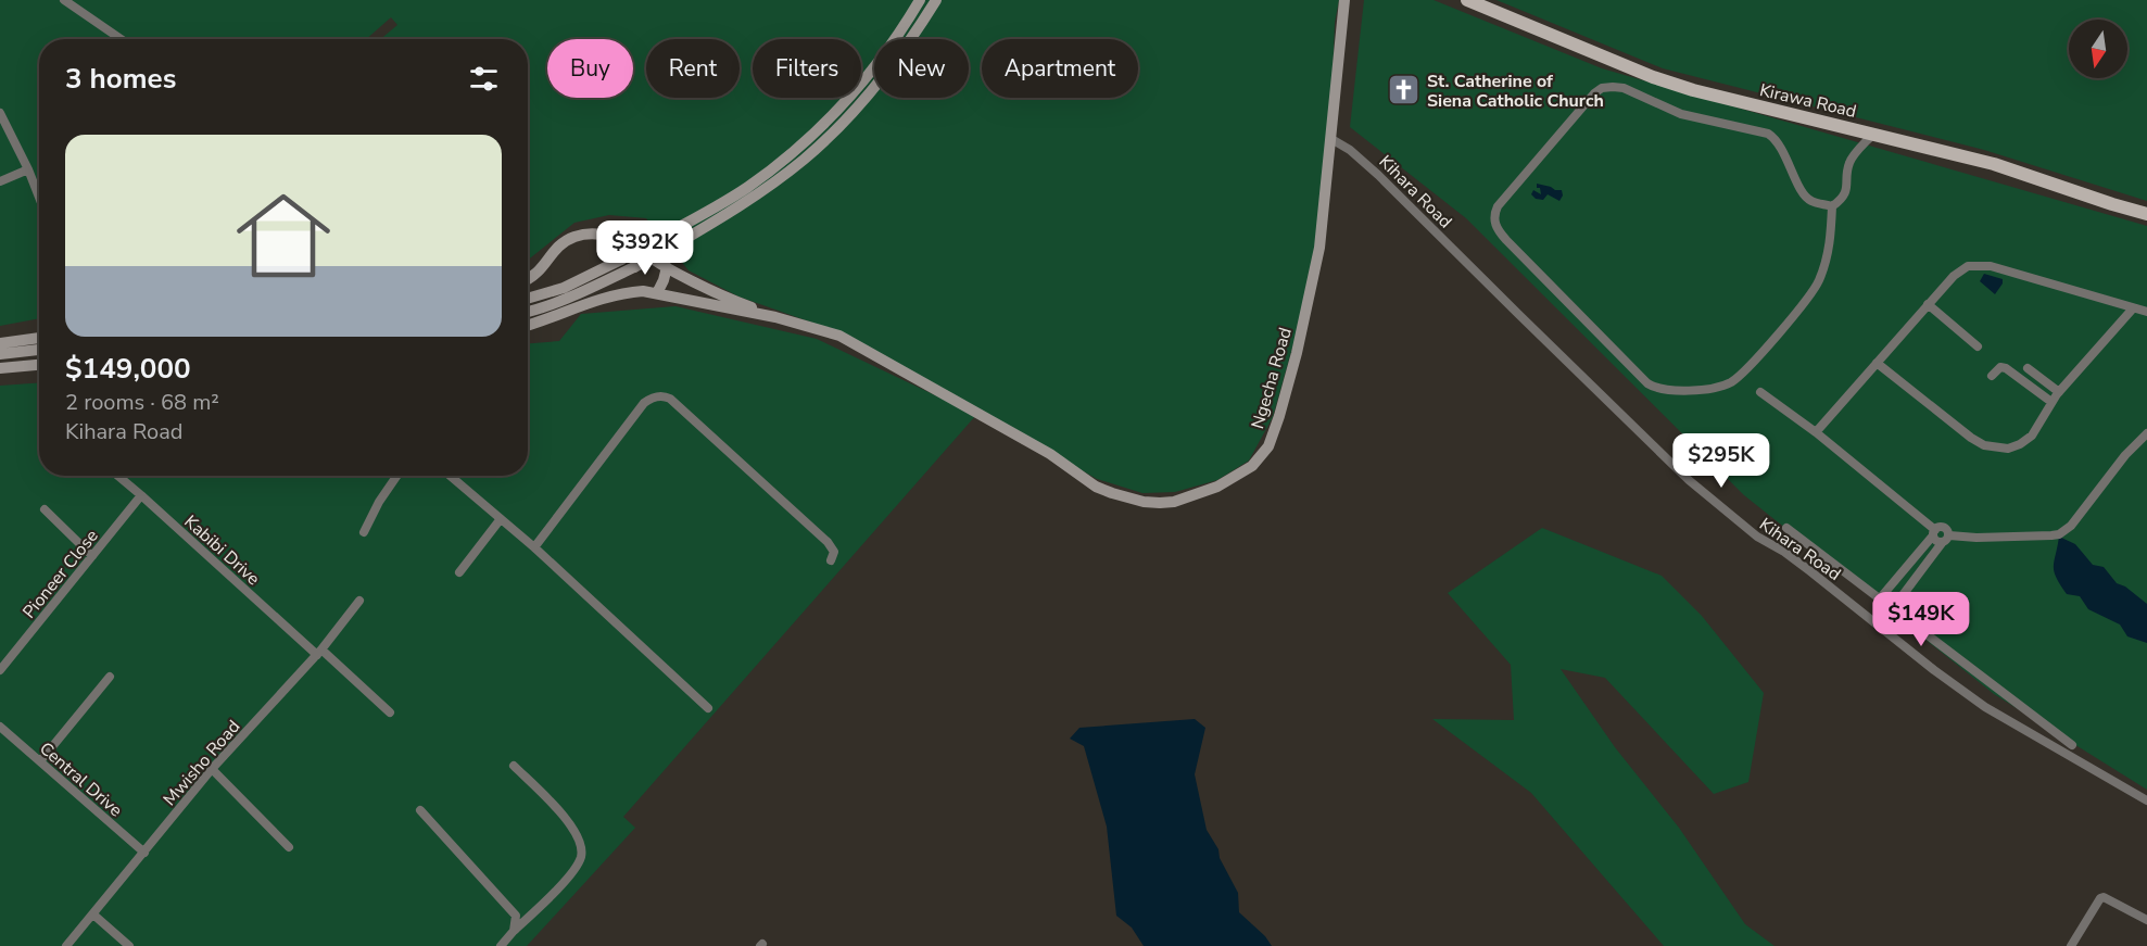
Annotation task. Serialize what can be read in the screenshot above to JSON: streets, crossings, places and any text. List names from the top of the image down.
{
  "streets": {
    "main road": ["Kirawa Road"],
    "street": [
      "Kihara Road",
      "Ngecha Road",
      "Kabibi Drive",
      "Pioneer Close",
      "Mwisho Road",
      "Central Drive"
    ]
  },
  "crossings": [
    ["Kihara Road", "Ngecha Road"],
    ["Kabibi Drive", "Pioneer Close"],
    ["Kabibi Drive", "Mwisho Road"],
    ["Mwisho Road", "Central Drive"]
  ],
  "places": {
    "church": ["St. Catherine of Siena Catholic Church"]
  },
  "north": "bottom",
  "page": {
    "chip": [
      "Buy",
      "Rent",
      "Filters",
      "New",
      "Apartment"
    ],
    "heading": "3 homes",
    "list": [
      {
        "name": "$149,000",
        "note": "2 rooms · 68 m² · Kihara Road"
      }
    ],
    "price": ["$392K", "$295K", "$149K"]
  }
}
